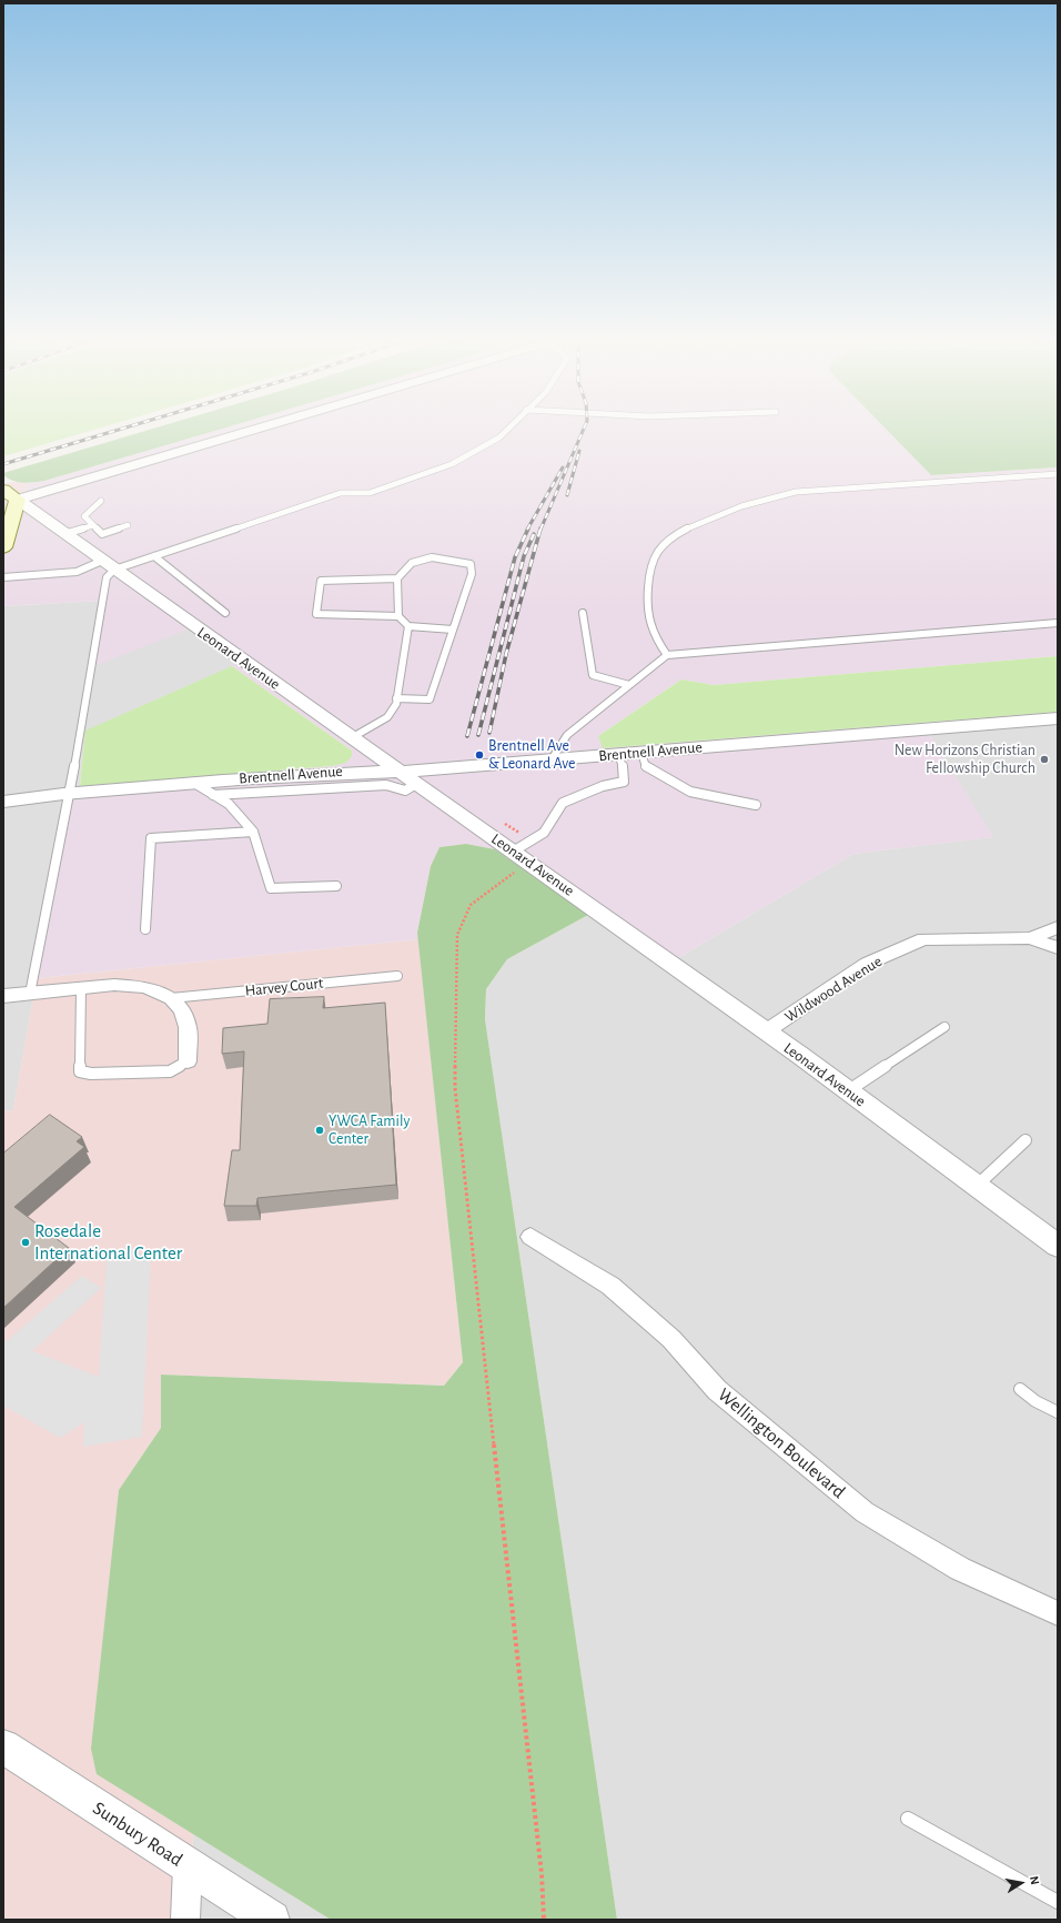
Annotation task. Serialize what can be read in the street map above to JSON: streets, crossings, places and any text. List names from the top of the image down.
{
  "streets": {
    "main road": ["Leonard Avenue"],
    "street": [
      "Brentnell Avenue",
      "Harvey Court",
      "Wildwood Avenue",
      "Wellington Boulevard",
      "Sunbury Road"
    ]
  },
  "crossings": [
    ["Leonard Avenue", "Brentnell Avenue"],
    ["Leonard Avenue", "Wildwood Avenue"]
  ],
  "places": [
    "Brentnell Ave & Leonard Ave",
    "New Horizons Christian Fellowship Church",
    "YWCA Family Center",
    "Rosedale International Center"
  ],
  "north": "right"
}
